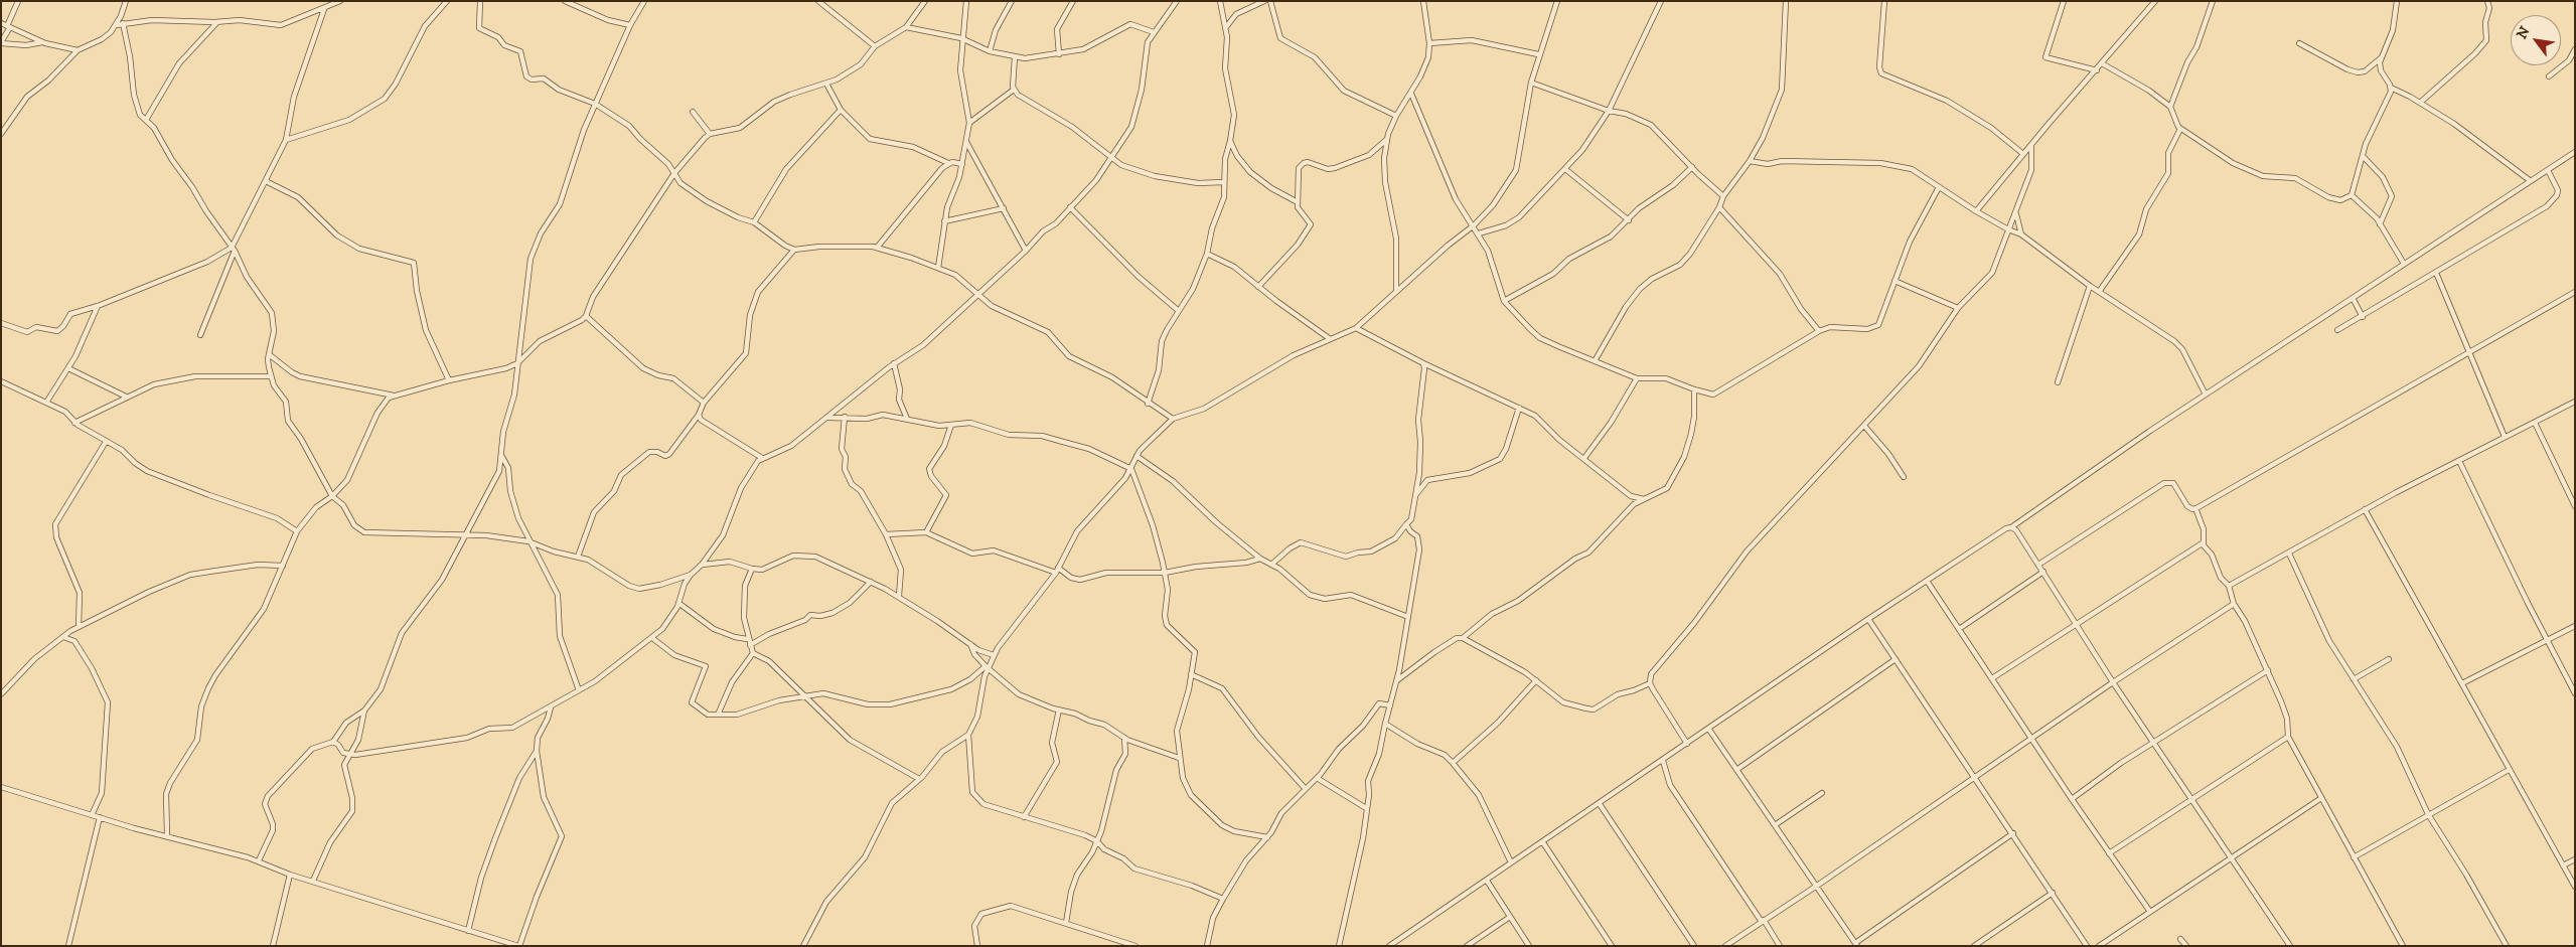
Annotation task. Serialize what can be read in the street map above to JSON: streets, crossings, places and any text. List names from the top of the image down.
{
  "north": "top left"
}
